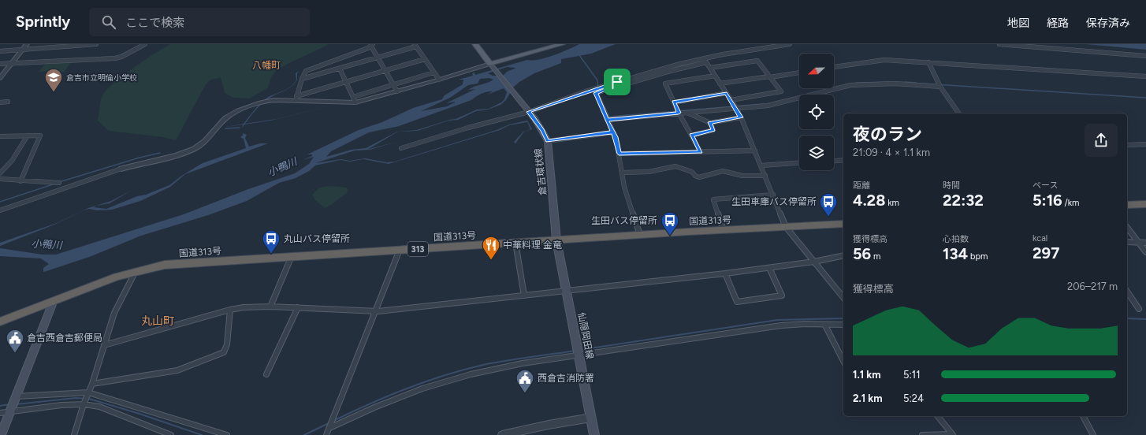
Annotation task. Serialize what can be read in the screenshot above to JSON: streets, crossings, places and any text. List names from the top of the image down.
{
  "streets": {
    "highway": ["国道313号", "313"],
    "main road": ["倉吉環状線", "仙隠岡田線"]
  },
  "crossings": [
    ["倉吉環状線", "国道313号"],
    ["倉吉環状線", "仙隠岡田線"],
    ["国道313号", "仙隠岡田線"]
  ],
  "districts": ["八幡町", "丸山町"],
  "water": ["小鴨川"],
  "places": {
    "school or university": ["倉吉市立明倫小学校"],
    "bus stop": ["生田車庫バス停留所", "生田バス停留所", "丸山バス停留所"],
    "restaurant": ["中華料理 金竜"],
    "public building": ["倉吉西倉吉郵便局", "西倉吉消防署"]
  },
  "north": "left",
  "page": {
    "header": "Sprintly",
    "search": "ここで検索",
    "nav": ["地図", "経路", "保存済み"],
    "heading": ["夜のラン", "21:09 · 4 × 1.1 km"],
    "stats": [
      ["距離", "4.28 km"],
      ["時間", "22:32"],
      ["ペース", "5:16 /km"],
      ["獲得標高", "56 m"],
      ["心拍数", "134 bpm"],
      ["kcal", "297"]
    ],
    "chart": ["獲得標高", "206–217 m"],
    "list": [
      {
        "name": "1.1 km",
        "note": "5:11"
      },
      {
        "name": "2.1 km",
        "note": "5:24"
      }
    ]
  }
}
